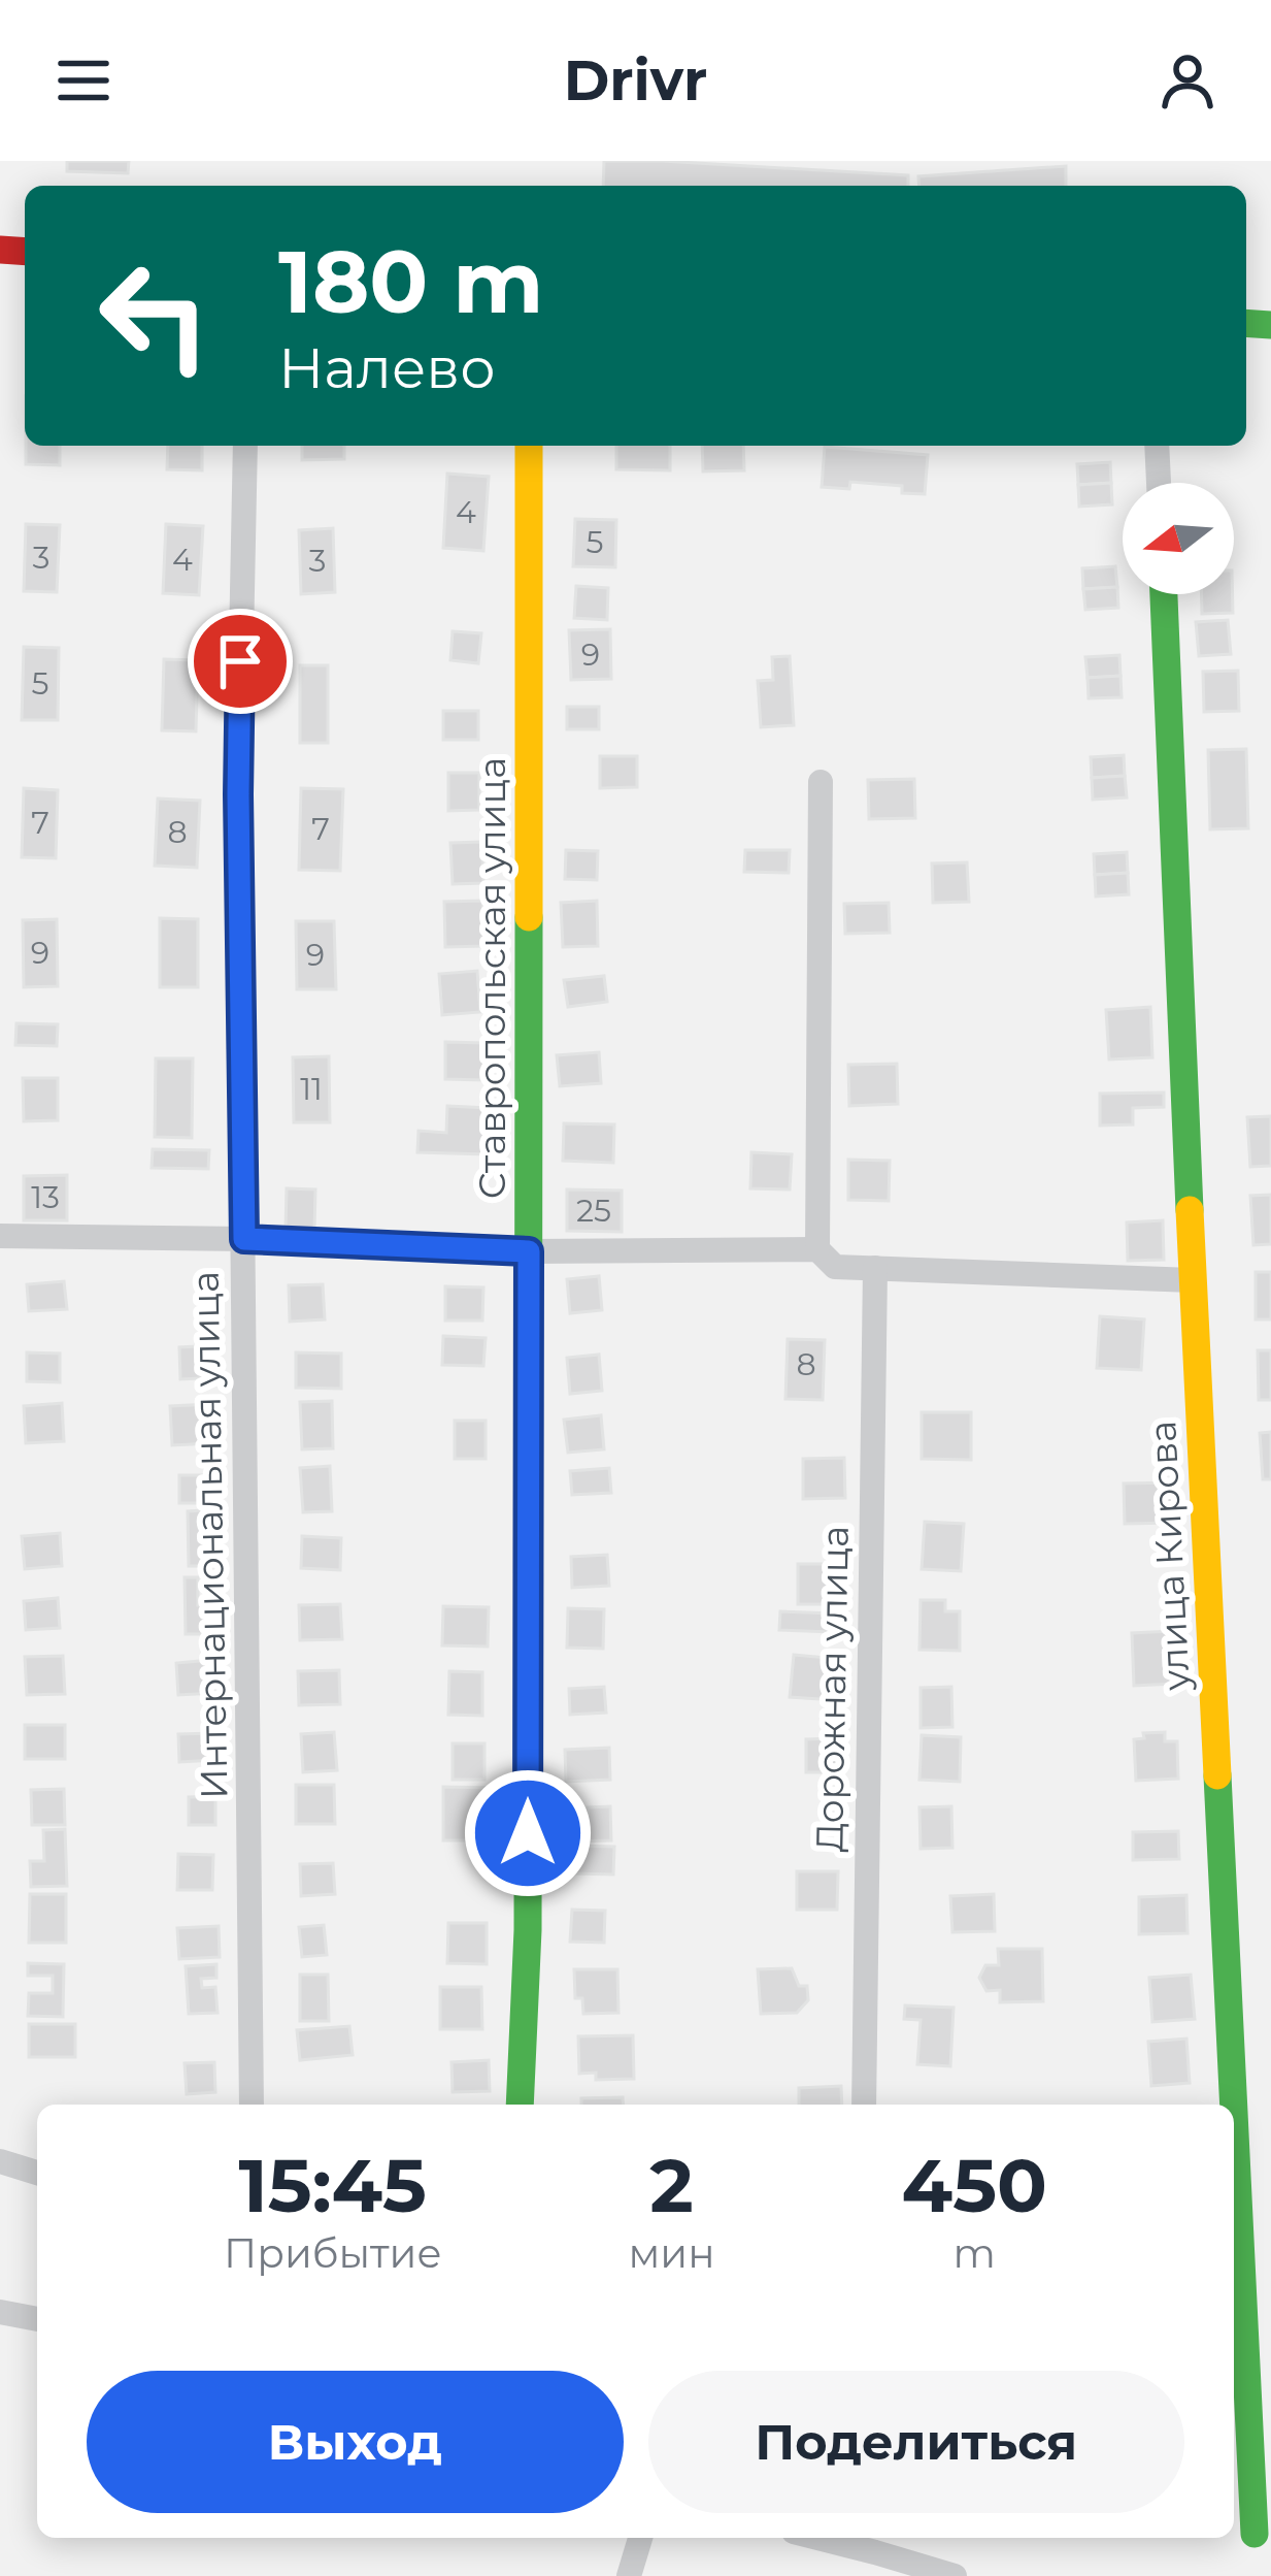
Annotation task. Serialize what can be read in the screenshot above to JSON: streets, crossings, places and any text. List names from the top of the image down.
{
  "streets": {
    "street": [
      "Ставропольская улица",
      "Интернациональная улица",
      "улица Кирова",
      "Дорожная улица"
    ]
  },
  "house_numbers": [
    "4",
    "5",
    "3",
    "4",
    "3",
    "9",
    "5",
    "7",
    "7",
    "8",
    "9",
    "9",
    "11",
    "13",
    "25",
    "8"
  ],
  "north": "left",
  "page": {
    "header": "Drivr",
    "turn": ["180 m", "Налево"],
    "eta": [
      "15:45",
      "Прибытие",
      "2",
      "мин",
      "450",
      "m"
    ],
    "buttons": ["Выход", "Поделиться"]
  }
}
